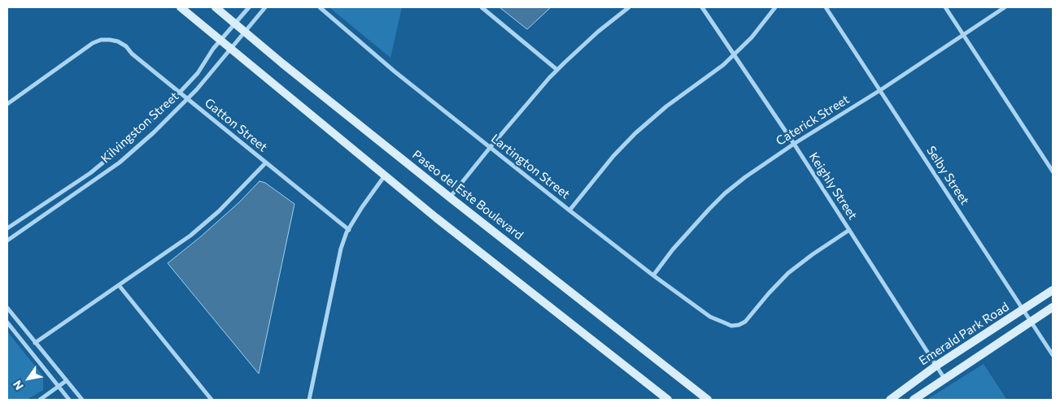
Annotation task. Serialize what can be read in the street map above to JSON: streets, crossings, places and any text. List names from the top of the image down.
{
  "streets": {
    "main road": ["Paseo del Este Boulevard", "Emerald Park Road"],
    "street": [
      "Caterick Street",
      "Gatton Street",
      "Kilvingston Street",
      "Lartington Street",
      "Selby Street",
      "Keighly Street"
    ]
  },
  "crossings": [
    ["Caterick Street", "Lartington Street"],
    ["Caterick Street", "Selby Street"],
    ["Caterick Street", "Keighly Street"],
    ["Gatton Street", "Kilvingston Street"],
    ["Kilvingston Street", "Paseo del Este Boulevard"],
    ["Lartington Street", "Keighly Street"],
    ["Selby Street", "Emerald Park Road"],
    ["Keighly Street", "Emerald Park Road"]
  ],
  "north": "bottom left"
}
